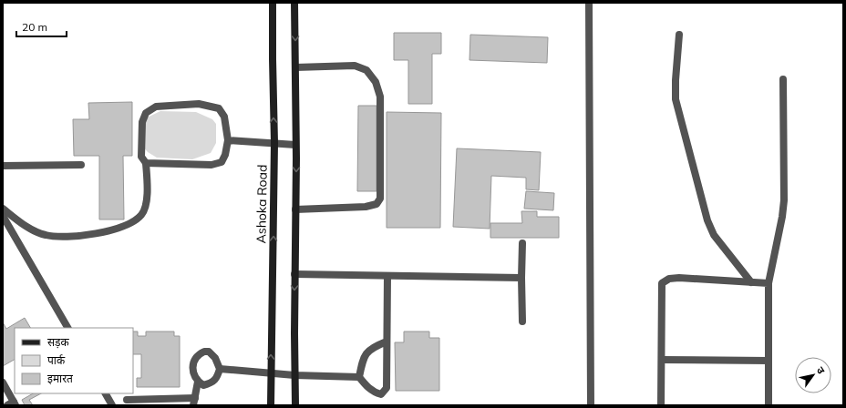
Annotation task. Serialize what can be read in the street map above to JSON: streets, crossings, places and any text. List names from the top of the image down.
{
  "streets": {
    "main road": ["Ashoka Road"]
  },
  "legend": ["सड़क", "पार्क", "इमारत"],
  "scale_bar": "20 m",
  "north": "top right"
}
